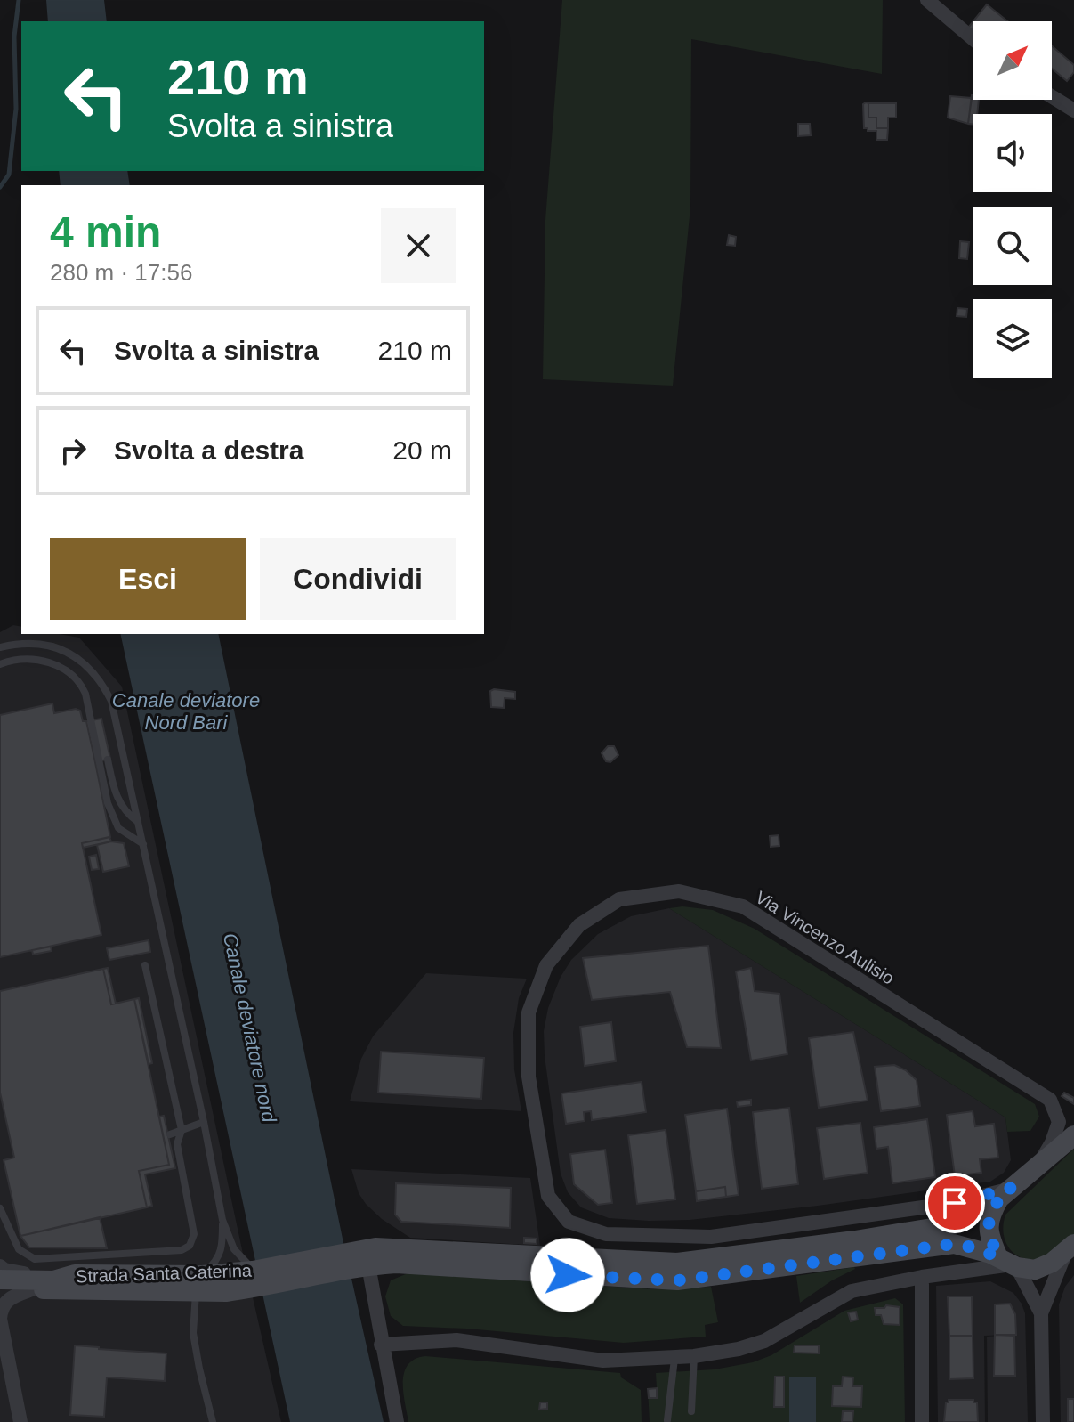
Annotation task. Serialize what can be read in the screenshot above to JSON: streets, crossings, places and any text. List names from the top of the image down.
{
  "streets": {
    "street": ["Via Vincenzo Aulisio", "Strada Santa Caterina"]
  },
  "crossings": [
    ["Via Vincenzo Aulisio", "Strada Santa Caterina"]
  ],
  "water": ["Canale deviatore Nord Bari", "Canale deviatore nord"],
  "north": "top right",
  "page": {
    "turn": ["210 m", "Svolta a sinistra"],
    "heading": ["4 min", "280 m · 17:56"],
    "list": [
      {
        "name": "Svolta a sinistra",
        "value": "210 m"
      },
      {
        "name": "Svolta a destra",
        "value": "20 m"
      }
    ],
    "buttons": ["Esci", "Condividi"]
  }
}
